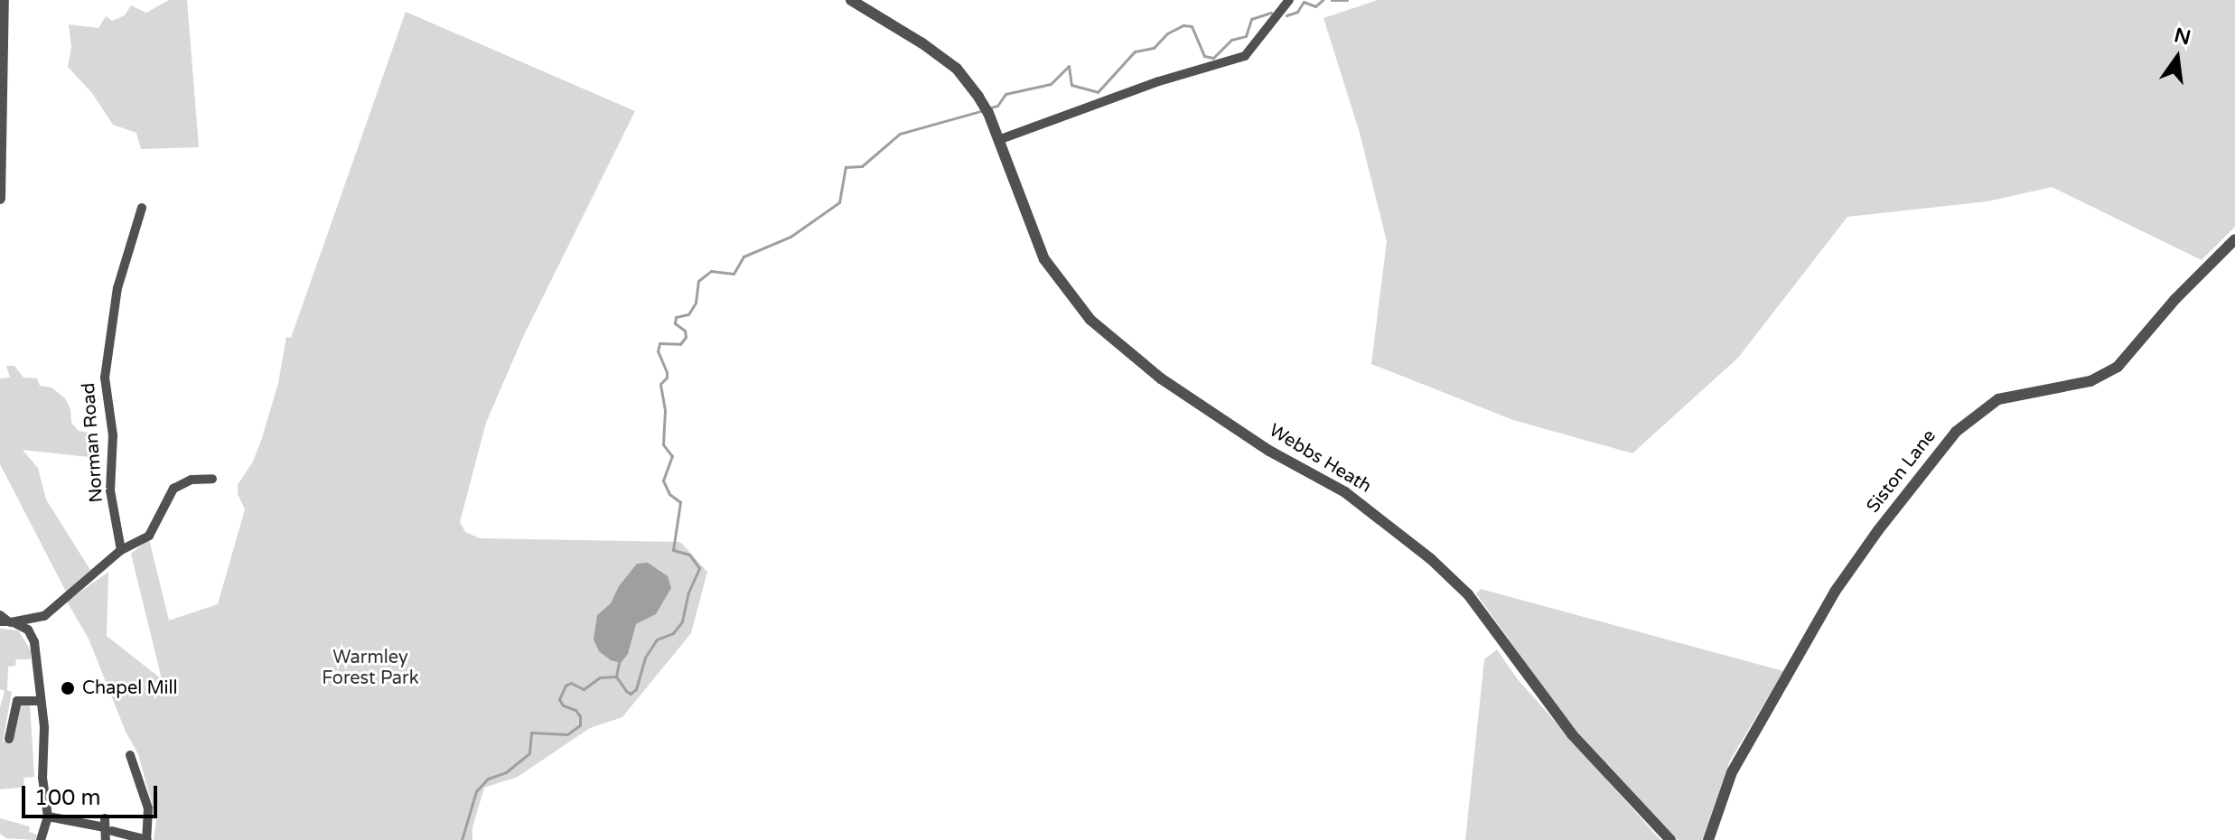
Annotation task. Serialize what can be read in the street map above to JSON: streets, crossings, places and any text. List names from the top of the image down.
{
  "streets": {
    "street": ["Norman Road", "Webbs Heath", "Siston Lane"]
  },
  "parks": ["Warmley Forest Park"],
  "places": ["Chapel Mill"],
  "scale_bar": "100 m",
  "north": "top"
}
